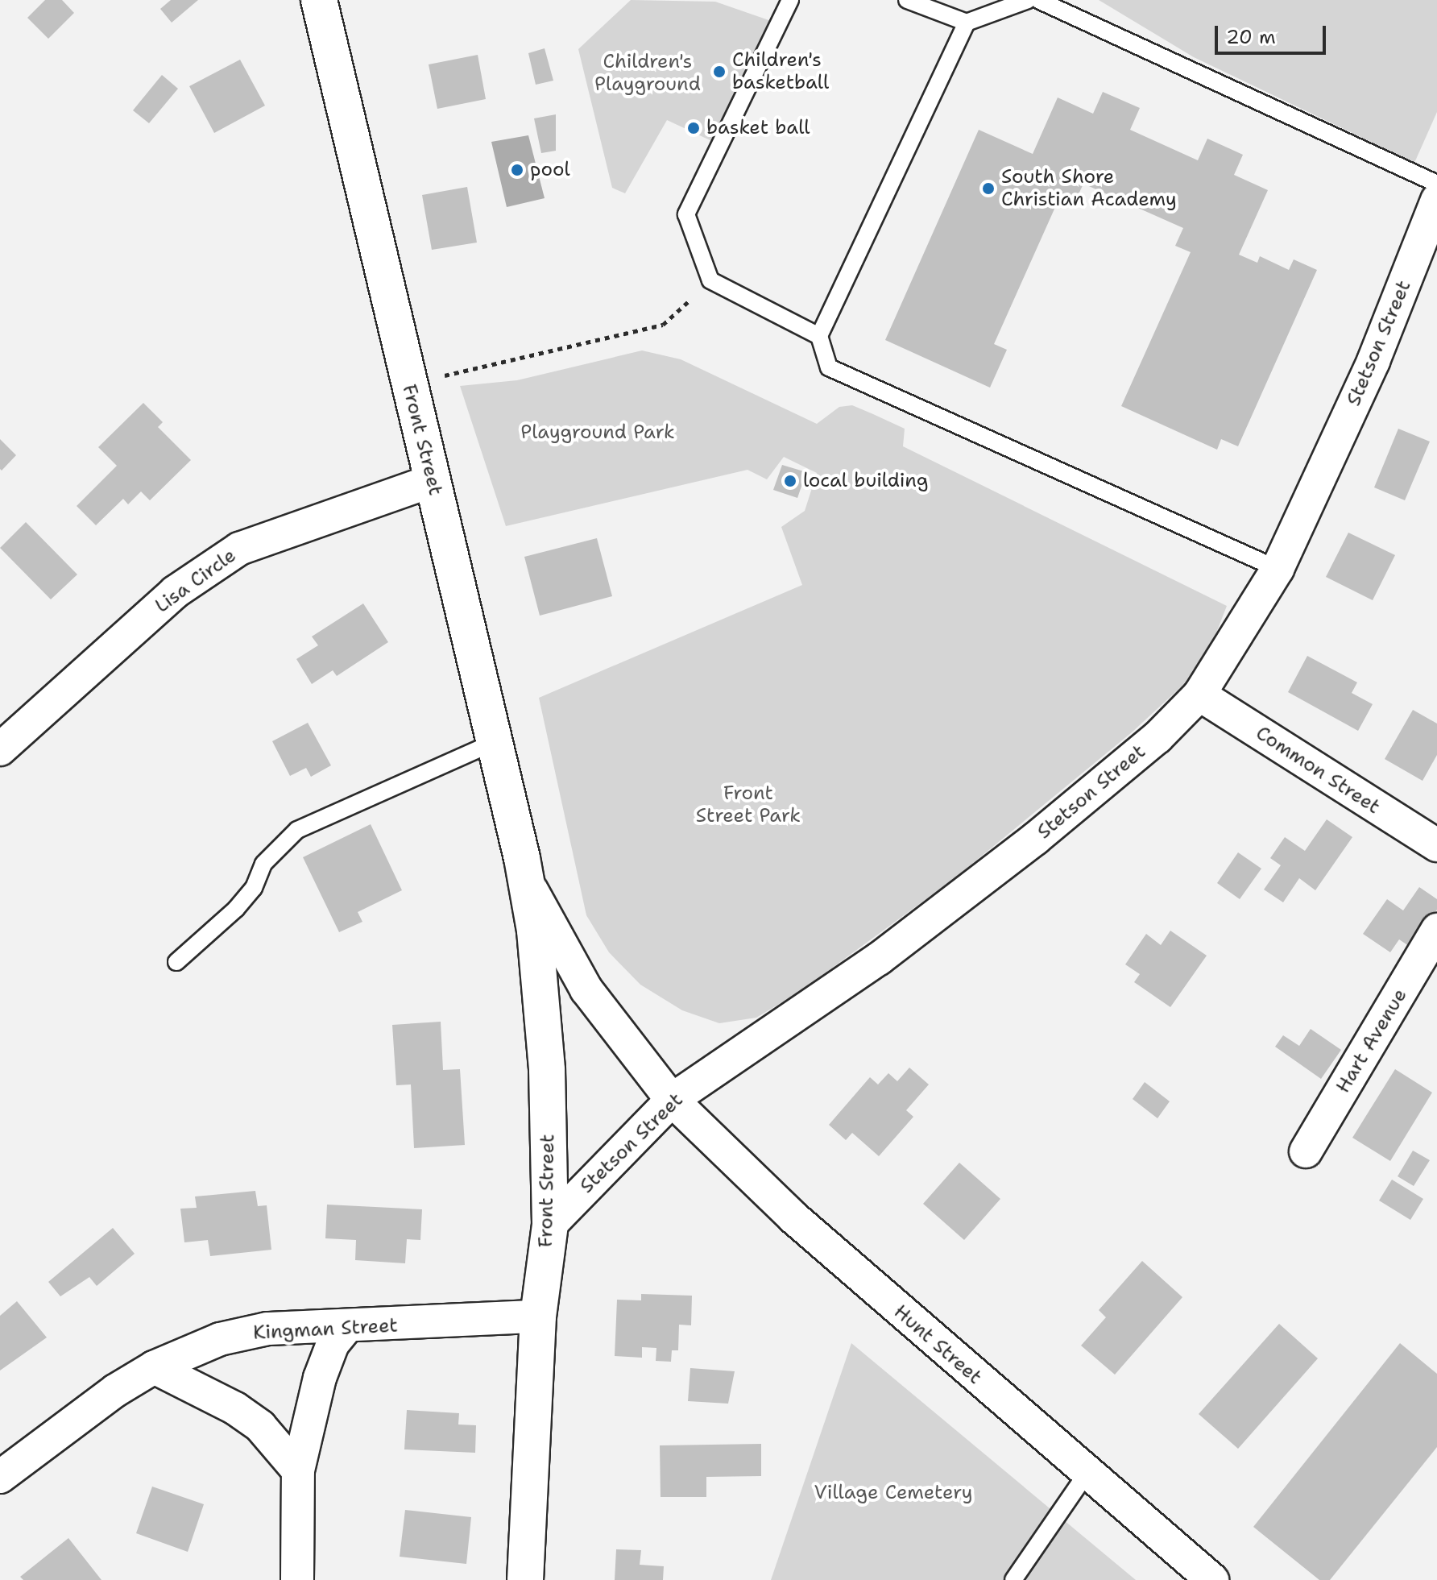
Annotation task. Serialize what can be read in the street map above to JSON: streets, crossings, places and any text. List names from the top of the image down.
{
  "streets": {
    "street": [
      "Stetson Street",
      "Front Street",
      "Lisa Circle",
      "Common Street",
      "Hart Avenue",
      "Kingman Street",
      "Hunt Street"
    ]
  },
  "crossings": [
    ["Stetson Street", "Front Street"],
    ["Stetson Street", "Common Street"],
    ["Stetson Street", "Hunt Street"],
    ["Front Street", "Lisa Circle"],
    ["Front Street", "Kingman Street"],
    ["Front Street", "Hunt Street"]
  ],
  "parks": [
    "Children's Playground",
    "Playground Park",
    "Front Street Park",
    "Village Cemetery"
  ],
  "places": [
    "Children's basketball",
    "basket ball",
    "pool",
    "South Shore Christian Academy",
    "local building"
  ],
  "scale_bar": "20 m"
}
